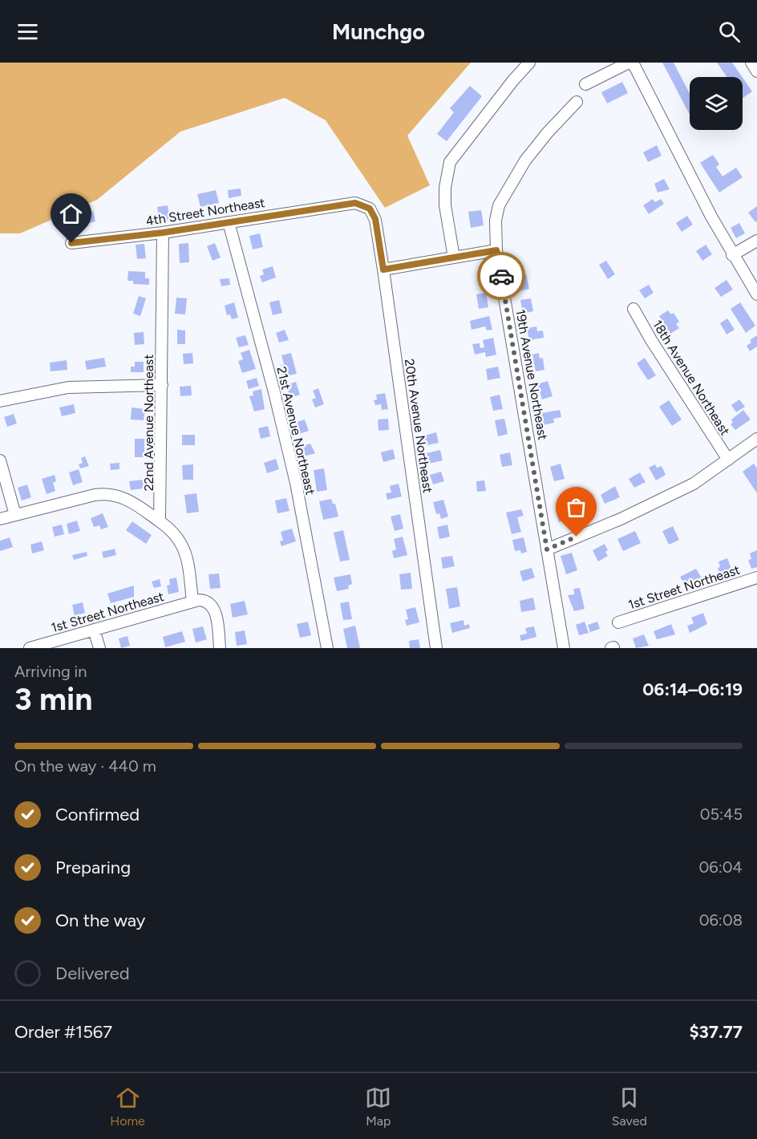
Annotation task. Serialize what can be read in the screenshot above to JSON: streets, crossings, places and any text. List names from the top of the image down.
{
  "streets": {
    "street": [
      "4th Street Northeast",
      "19th Avenue Northeast",
      "18th Avenue Northeast",
      "22nd Avenue Northeast",
      "20th Avenue Northeast",
      "21st Avenue Northeast",
      "1st Street Northeast"
    ]
  },
  "crossings": [
    ["4th Street Northeast", "22nd Avenue Northeast"],
    ["4th Street Northeast", "20th Avenue Northeast"],
    ["4th Street Northeast", "21st Avenue Northeast"]
  ],
  "page": {
    "header": "Munchgo",
    "heading": ["3 min", "Arriving in", "06:14–06:19"],
    "panel": ["Order #1567", "$37.77"],
    "bar": "On the way · 440 m",
    "list": [
      ["Confirmed", "05:45"],
      ["Preparing", "06:04"],
      ["On the way", "06:08"],
      "Delivered"
    ],
    "tabs": ["Home", "Map", "Saved"]
  }
}
